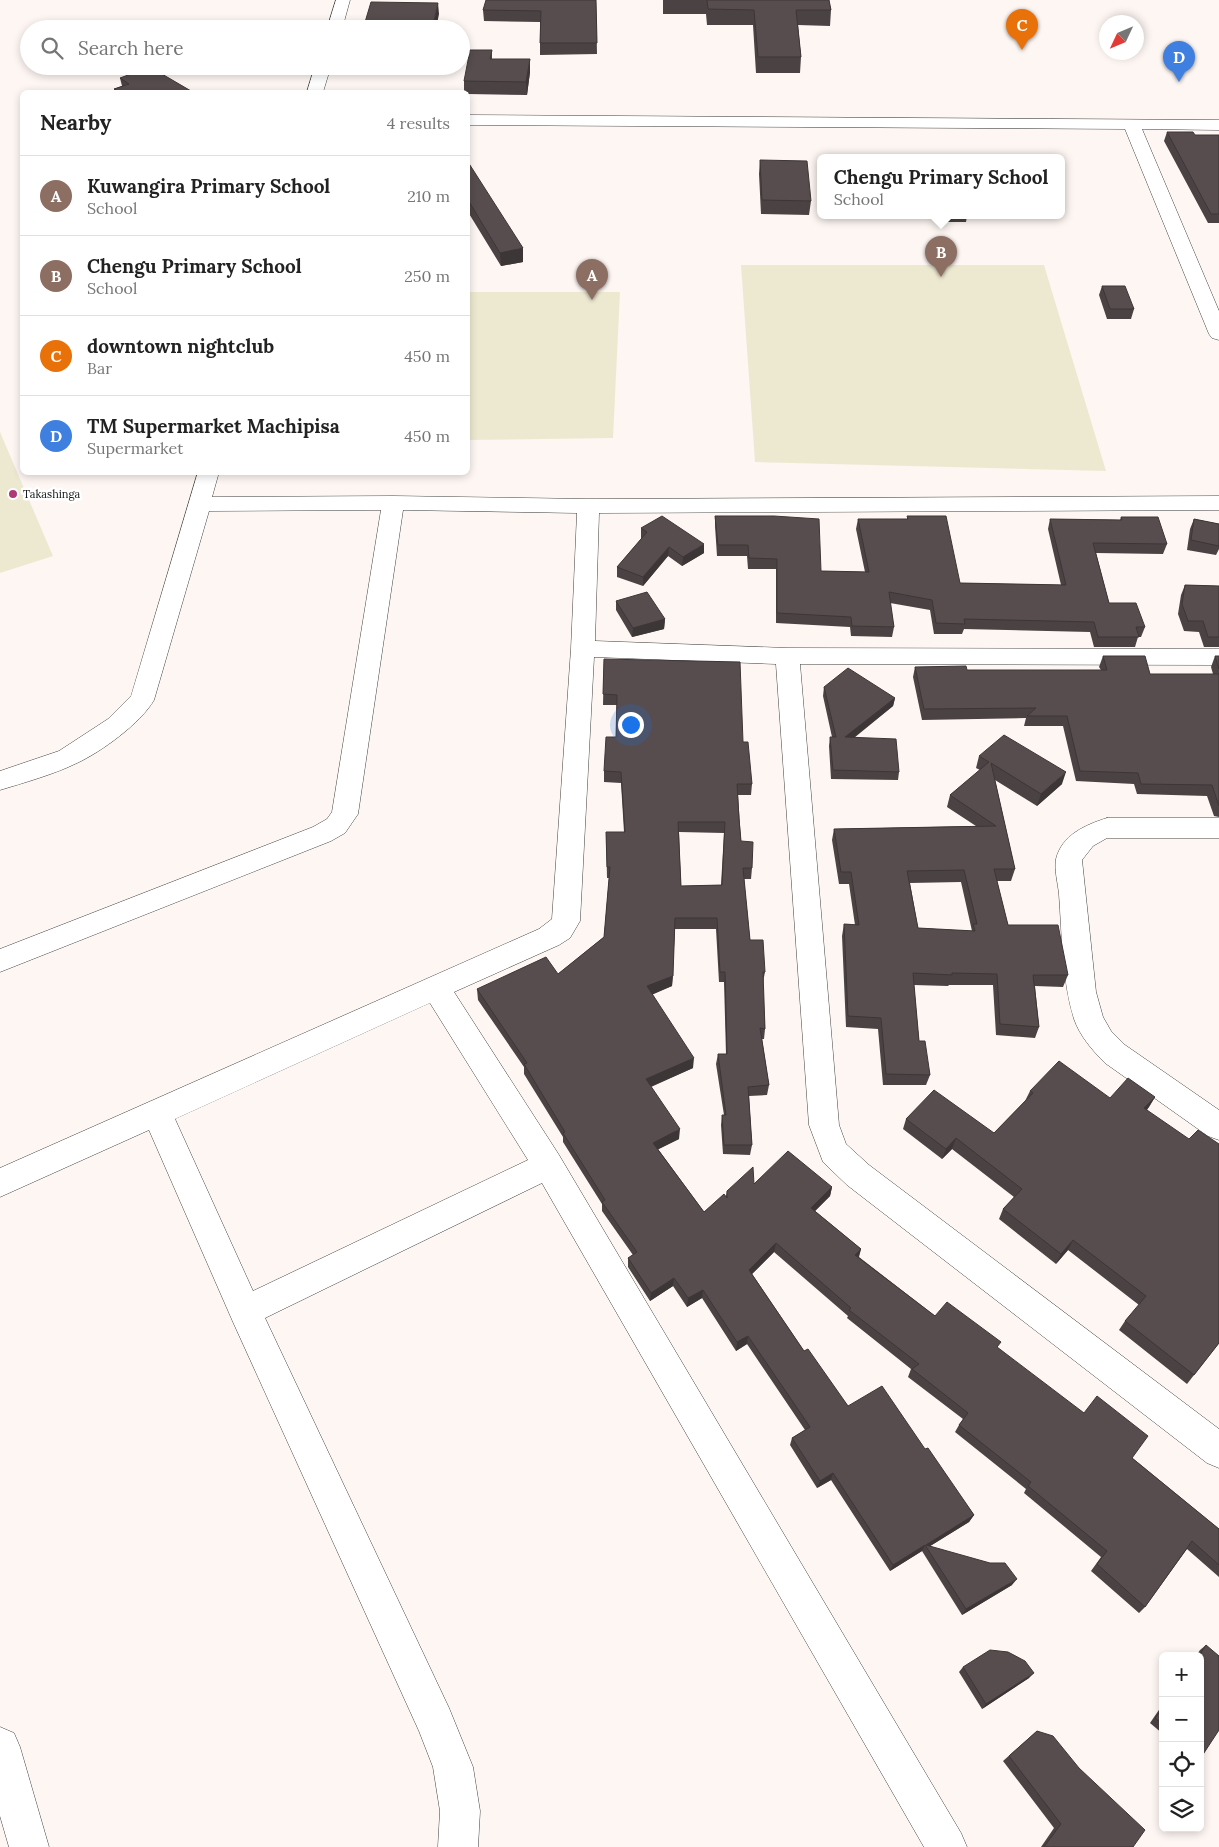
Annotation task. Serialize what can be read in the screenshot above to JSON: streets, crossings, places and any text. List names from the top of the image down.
{
  "places": ["Takashinga"],
  "north": "bottom left",
  "page": {
    "pins": [
      "C",
      "D",
      "B",
      "A"
    ],
    "search": "Search here",
    "heading": ["Nearby", "4 results"],
    "popup": ["Chengu Primary School", "School"],
    "list": [
      {
        "mark": "A",
        "name": "Kuwangira Primary School",
        "note": "School",
        "value": "210 m"
      },
      {
        "mark": "B",
        "name": "Chengu Primary School",
        "note": "School",
        "value": "250 m"
      },
      {
        "mark": "C",
        "name": "downtown nightclub",
        "note": "Bar",
        "value": "450 m"
      },
      {
        "mark": "D",
        "name": "TM Supermarket Machipisa",
        "note": "Supermarket",
        "value": "450 m"
      }
    ],
    "map_buttons": ["+", "−"]
  }
}
